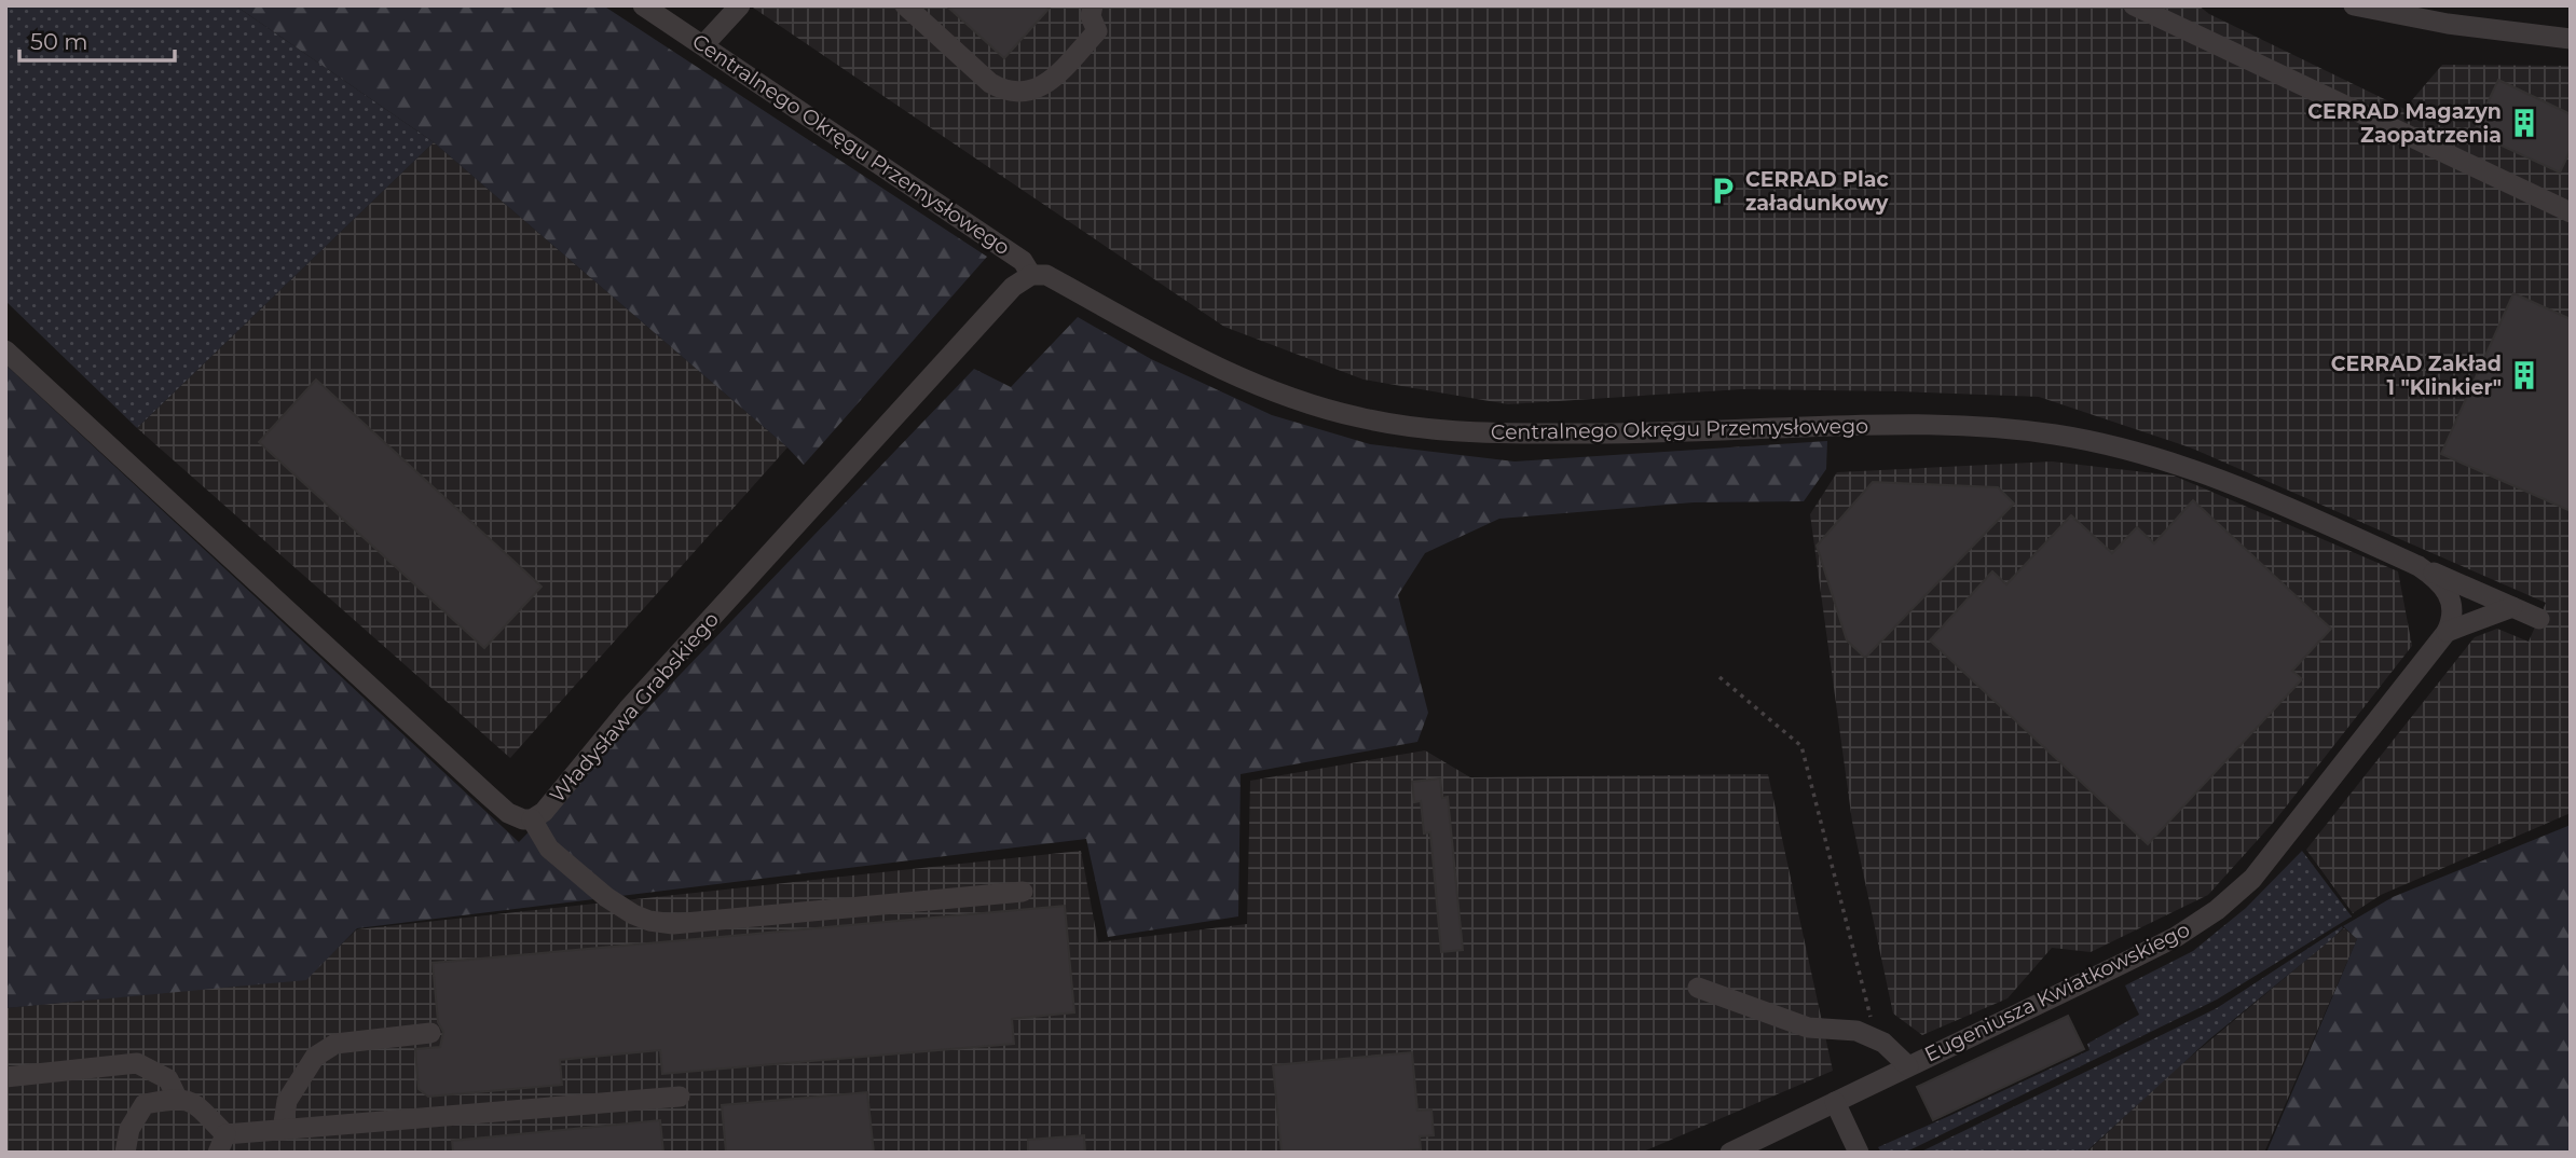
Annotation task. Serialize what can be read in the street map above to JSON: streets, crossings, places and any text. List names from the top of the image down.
{
  "streets": {
    "street": ["Centralnego Okręgu Przemysłowego", "Władysława Grabskiego", "Eugeniusza Kwiatkowskiego"]
  },
  "crossings": [
    ["Centralnego Okręgu Przemysłowego", "Władysława Grabskiego"],
    ["Centralnego Okręgu Przemysłowego", "Eugeniusza Kwiatkowskiego"]
  ],
  "places": {
    "building": ["CERRAD Magazyn Zaopatrzenia", "CERRAD Zakład 1 \"Klinkier\""],
    "parking": ["CERRAD Plac załadunkowy"]
  },
  "scale_bar": "50 m"
}
